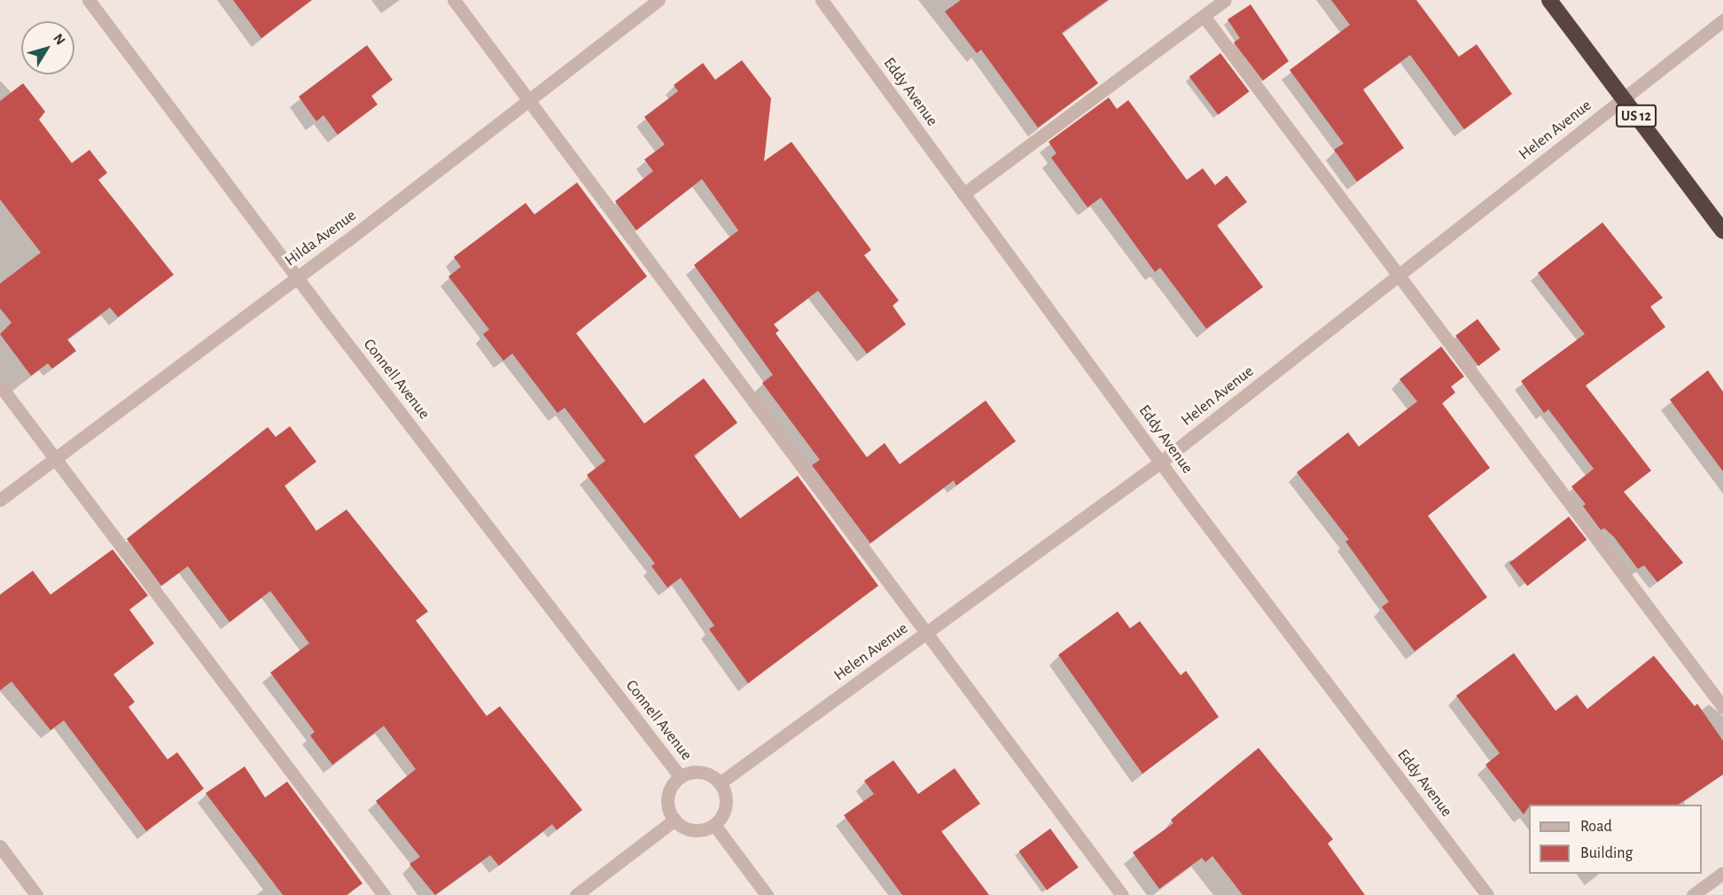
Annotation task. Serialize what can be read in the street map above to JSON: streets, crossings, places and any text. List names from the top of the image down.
{
  "streets": {
    "highway": ["US 12"],
    "street": [
      "Eddy Avenue",
      "Helen Avenue",
      "Hilda Avenue",
      "Connell Avenue"
    ]
  },
  "crossings": [
    ["Eddy Avenue", "Helen Avenue"],
    ["US 12", "Helen Avenue"],
    ["Helen Avenue", "Connell Avenue"],
    ["Hilda Avenue", "Connell Avenue"]
  ],
  "legend": ["Road", "Building"],
  "north": "top right"
}
